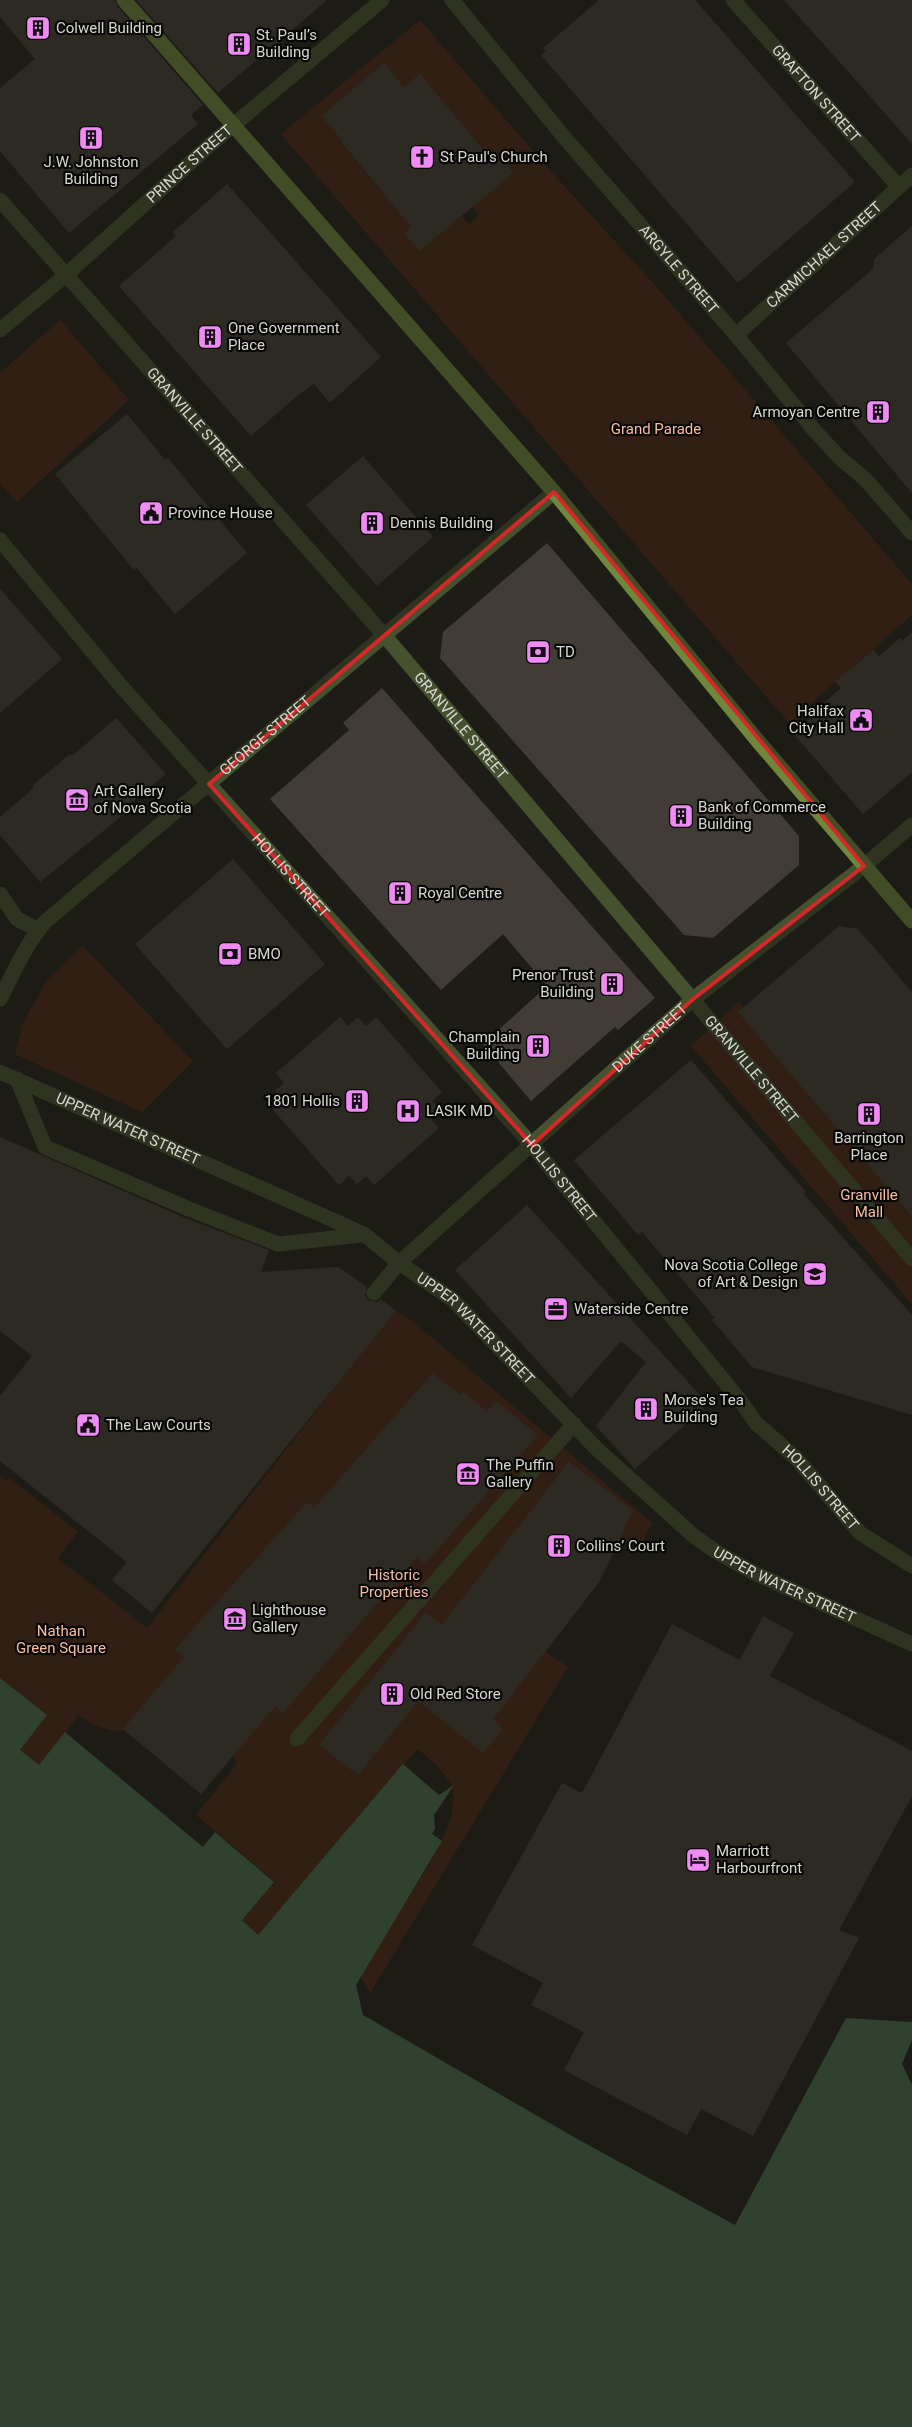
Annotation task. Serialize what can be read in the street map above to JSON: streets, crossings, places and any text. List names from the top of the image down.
{
  "streets": {
    "street": [
      "GRAFTON STREET",
      "PRINCE STREET",
      "CARMICHAEL STREET",
      "ARGYLE STREET",
      "GRANVILLE STREET",
      "GEORGE STREET",
      "HOLLIS STREET",
      "DUKE STREET",
      "UPPER WATER STREET"
    ]
  },
  "crossings": [
    ["GRAFTON STREET", "CARMICHAEL STREET"],
    ["PRINCE STREET", "GRANVILLE STREET"],
    ["CARMICHAEL STREET", "ARGYLE STREET"],
    ["GRANVILLE STREET", "GEORGE STREET"],
    ["GRANVILLE STREET", "DUKE STREET"],
    ["GEORGE STREET", "HOLLIS STREET"],
    ["HOLLIS STREET", "DUKE STREET"],
    ["DUKE STREET", "UPPER WATER STREET"]
  ],
  "parks": [
    "Grand Parade",
    "Granville Mall",
    "Historic Properties",
    "Nathan Green Square"
  ],
  "places": {
    "building": [
      "Colwell Building",
      "St. Paul’s Building",
      "J.W. Johnston Building",
      "One Government Place",
      "Armoyan Centre",
      "Dennis Building",
      "Bank of Commerce Building",
      "Royal Centre",
      "Prenor Trust Building",
      "Champlain Building",
      "1801 Hollis",
      "Barrington Place",
      "Morse's Tea Building",
      "Collins’ Court",
      "Old Red Store"
    ],
    "church": ["St Paul's Church"],
    "public building": ["Province House", "Halifax City Hall", "The Law Courts"],
    "bank": ["TD", "BMO"],
    "museum": ["Art Gallery of Nova Scotia", "The Puffin Gallery", "Lighthouse Gallery"],
    "hospital": ["LASIK MD"],
    "school or university": ["Nova Scotia College of Art & Design"],
    "office": ["Waterside Centre"],
    "hotel": ["Marriott Harbourfront"]
  }
}
